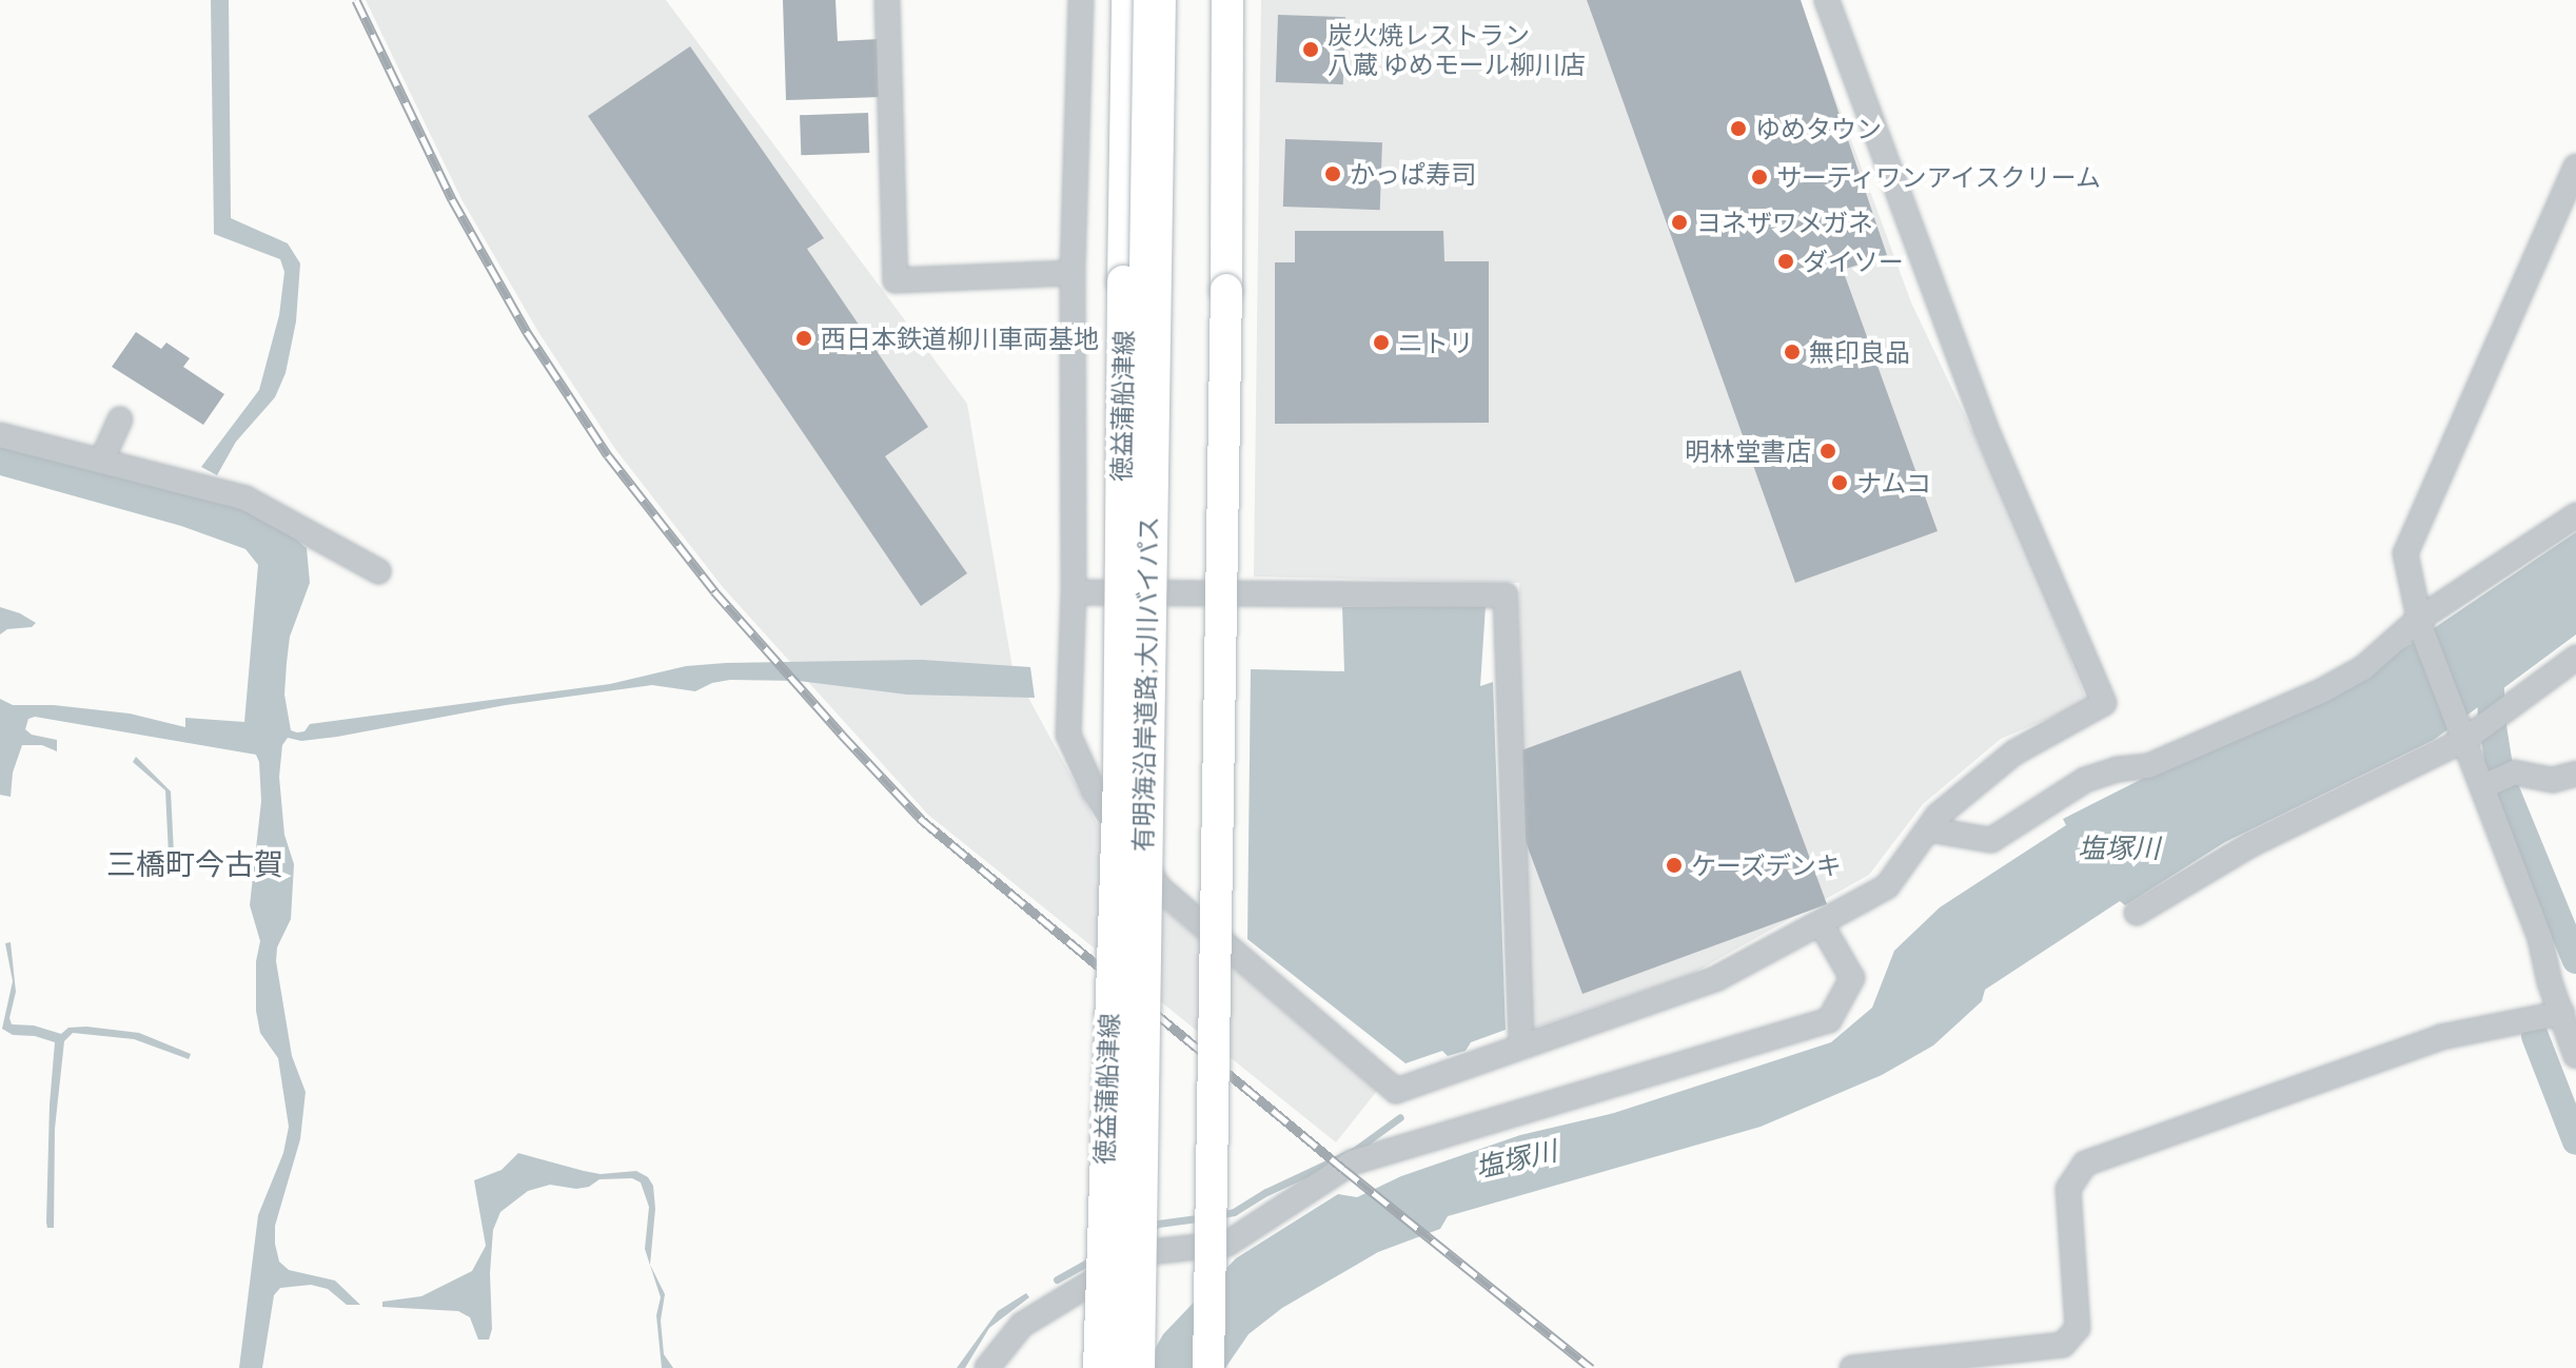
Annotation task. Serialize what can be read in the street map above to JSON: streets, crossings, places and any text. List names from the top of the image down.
{
  "streets": {
    "highway": ["有明海沿岸道路;大川バイパス"],
    "main road": ["徳益蒲船津線"]
  },
  "districts": ["三橋町今古賀"],
  "water": ["塩塚川"],
  "places": [
    "炭火焼レストラン 八蔵 ゆめモール柳川店",
    "ゆめタウン",
    "かっぱ寿司",
    "サーティワンアイスクリーム",
    "ヨネザワメガネ",
    "ダイソー",
    "西日本鉄道柳川車両基地",
    "ニトリ",
    "無印良品",
    "明林堂書店",
    "ナムコ",
    "ケーズデンキ"
  ]
}
